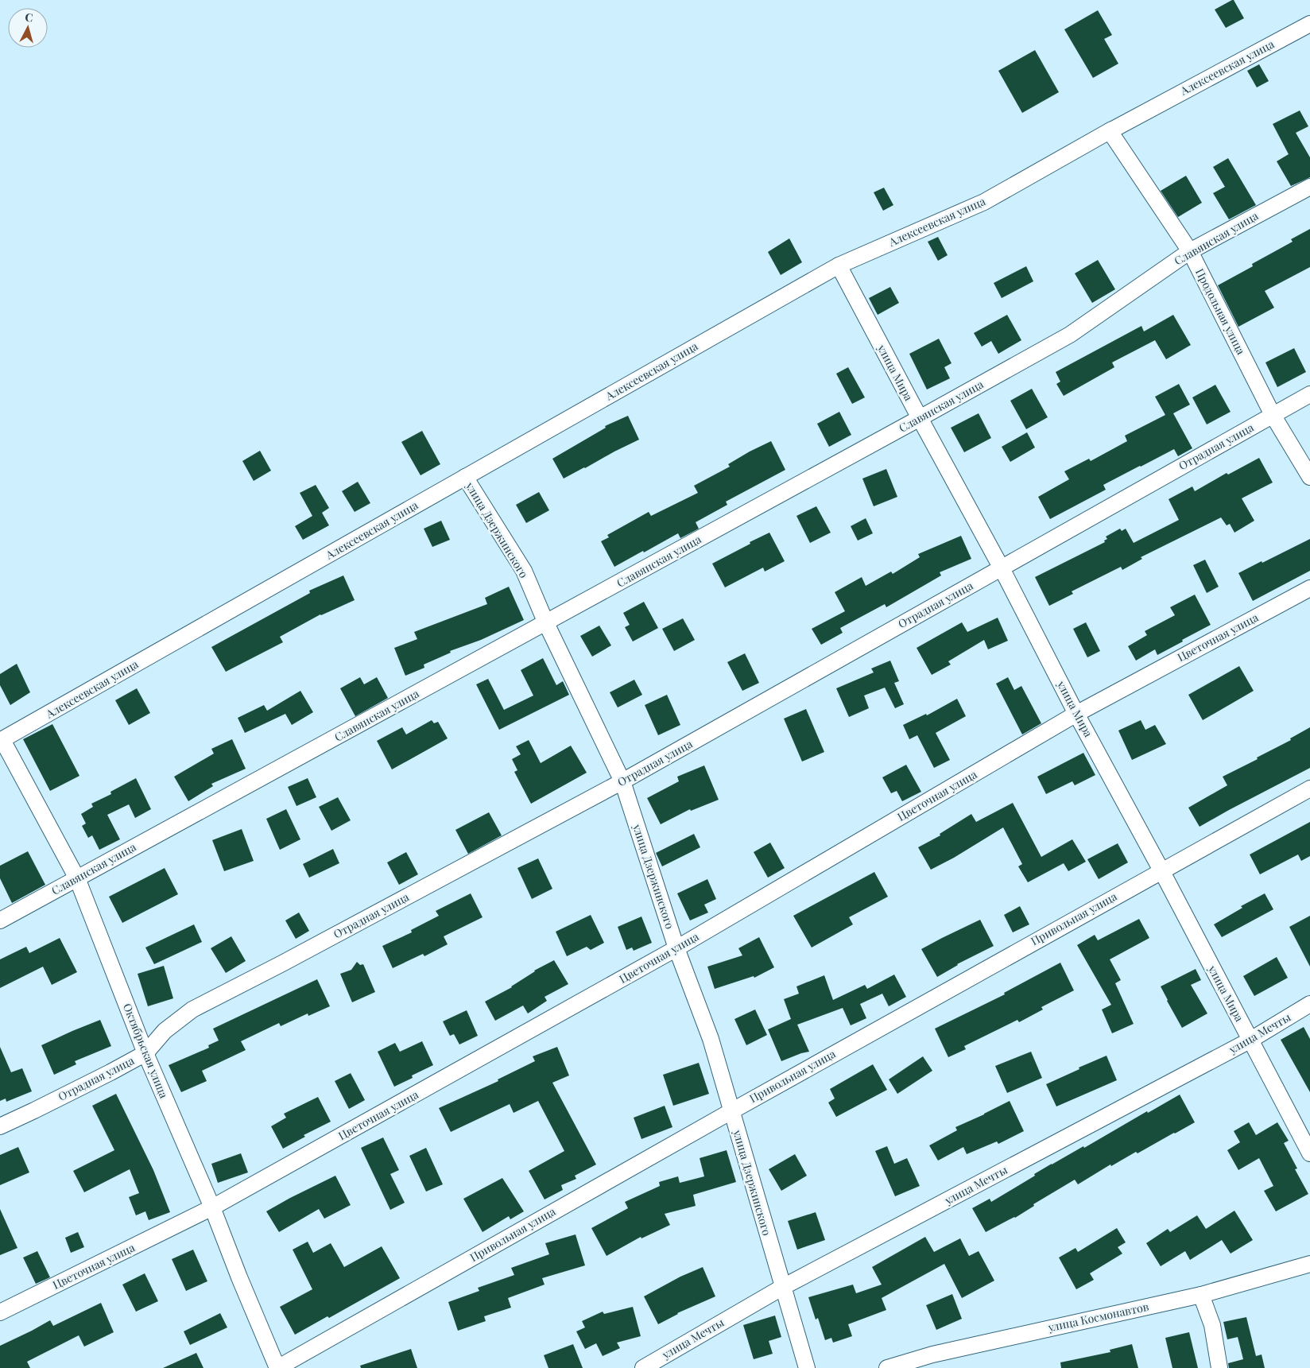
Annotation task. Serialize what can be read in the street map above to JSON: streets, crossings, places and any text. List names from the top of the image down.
{
  "streets": {
    "street": [
      "Алексеевская улица",
      "Славянская улица",
      "Продольная улица",
      "улица Мира",
      "Отрадная улица",
      "улица Дзержинского",
      "Цветочная улица",
      "Привольная улица",
      "улица Мечты",
      "Октябрьская улица",
      "улица Космонавтов"
    ]
  },
  "crossings": [
    ["Алексеевская улица", "Продольная улица"],
    ["Алексеевская улица", "улица Мира"],
    ["Алексеевская улица", "улица Дзержинского"],
    ["Алексеевская улица", "Октябрьская улица"],
    ["Славянская улица", "Продольная улица"],
    ["Славянская улица", "улица Мира"],
    ["Славянская улица", "улица Дзержинского"],
    ["Славянская улица", "Октябрьская улица"],
    ["Продольная улица", "Отрадная улица"],
    ["улица Мира", "Отрадная улица"],
    ["улица Мира", "Цветочная улица"],
    ["улица Мира", "Привольная улица"],
    ["улица Мира", "улица Мечты"],
    ["Отрадная улица", "улица Дзержинского"],
    ["Отрадная улица", "Октябрьская улица"],
    ["улица Дзержинского", "Цветочная улица"],
    ["улица Дзержинского", "Привольная улица"],
    ["улица Дзержинского", "улица Мечты"],
    ["Цветочная улица", "Октябрьская улица"],
    ["Привольная улица", "Октябрьская улица"]
  ],
  "north": "top"
}
